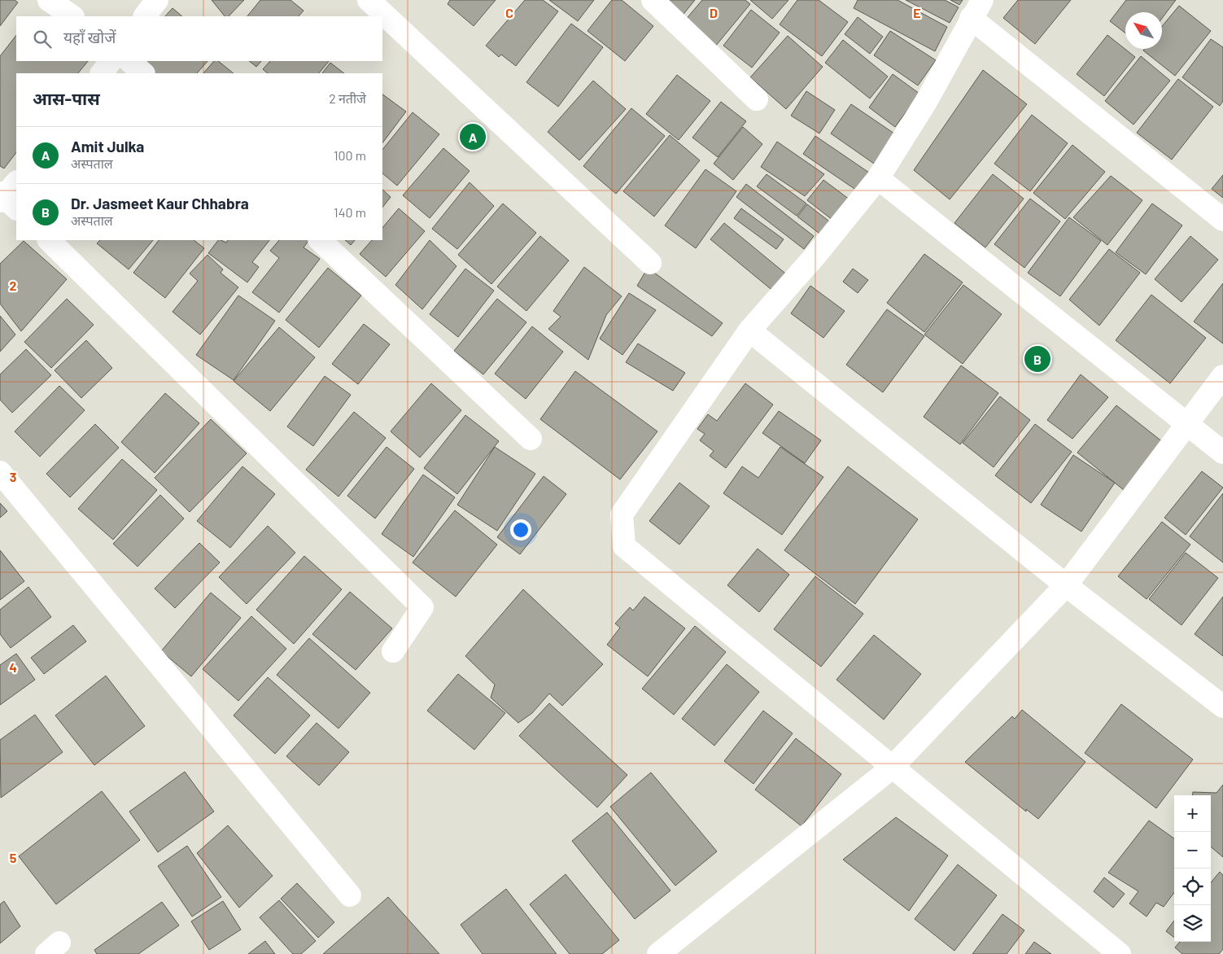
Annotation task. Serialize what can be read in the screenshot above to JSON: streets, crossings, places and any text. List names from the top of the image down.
{
  "north": "top left",
  "page": {
    "search": "यहाँ खोजें",
    "heading": ["आस-पास", "2 नतीजे"],
    "pins": ["A", "B"],
    "list": [
      {
        "mark": "A",
        "name": "Amit Julka",
        "note": "अस्पताल",
        "value": "100 m"
      },
      {
        "mark": "B",
        "name": "Dr. Jasmeet Kaur Chhabra",
        "note": "अस्पताल",
        "value": "140 m"
      }
    ],
    "map_buttons": ["+", "−"]
  },
  "grid": {
    "columns": ["C", "D", "E"],
    "rows": [
      "2",
      "3",
      "4",
      "5"
    ]
  }
}
